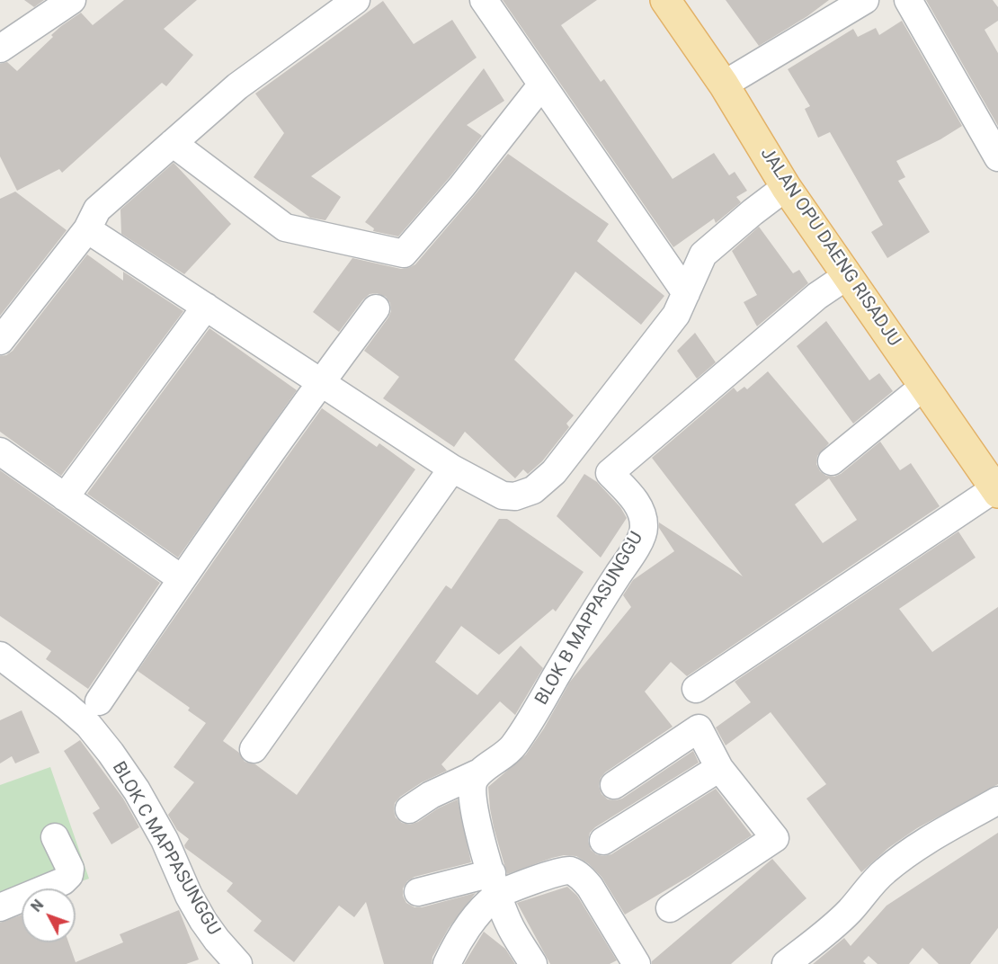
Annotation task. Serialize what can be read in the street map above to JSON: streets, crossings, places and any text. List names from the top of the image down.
{
  "streets": {
    "main road": ["JALAN OPU DAENG RISADJU"],
    "street": ["BLOK B MAPPASUNGGU", "BLOK C MAPPASUNGGU"]
  },
  "crossings": [
    ["JALAN OPU DAENG RISADJU", "BLOK B MAPPASUNGGU"]
  ],
  "north": "top left"
}
